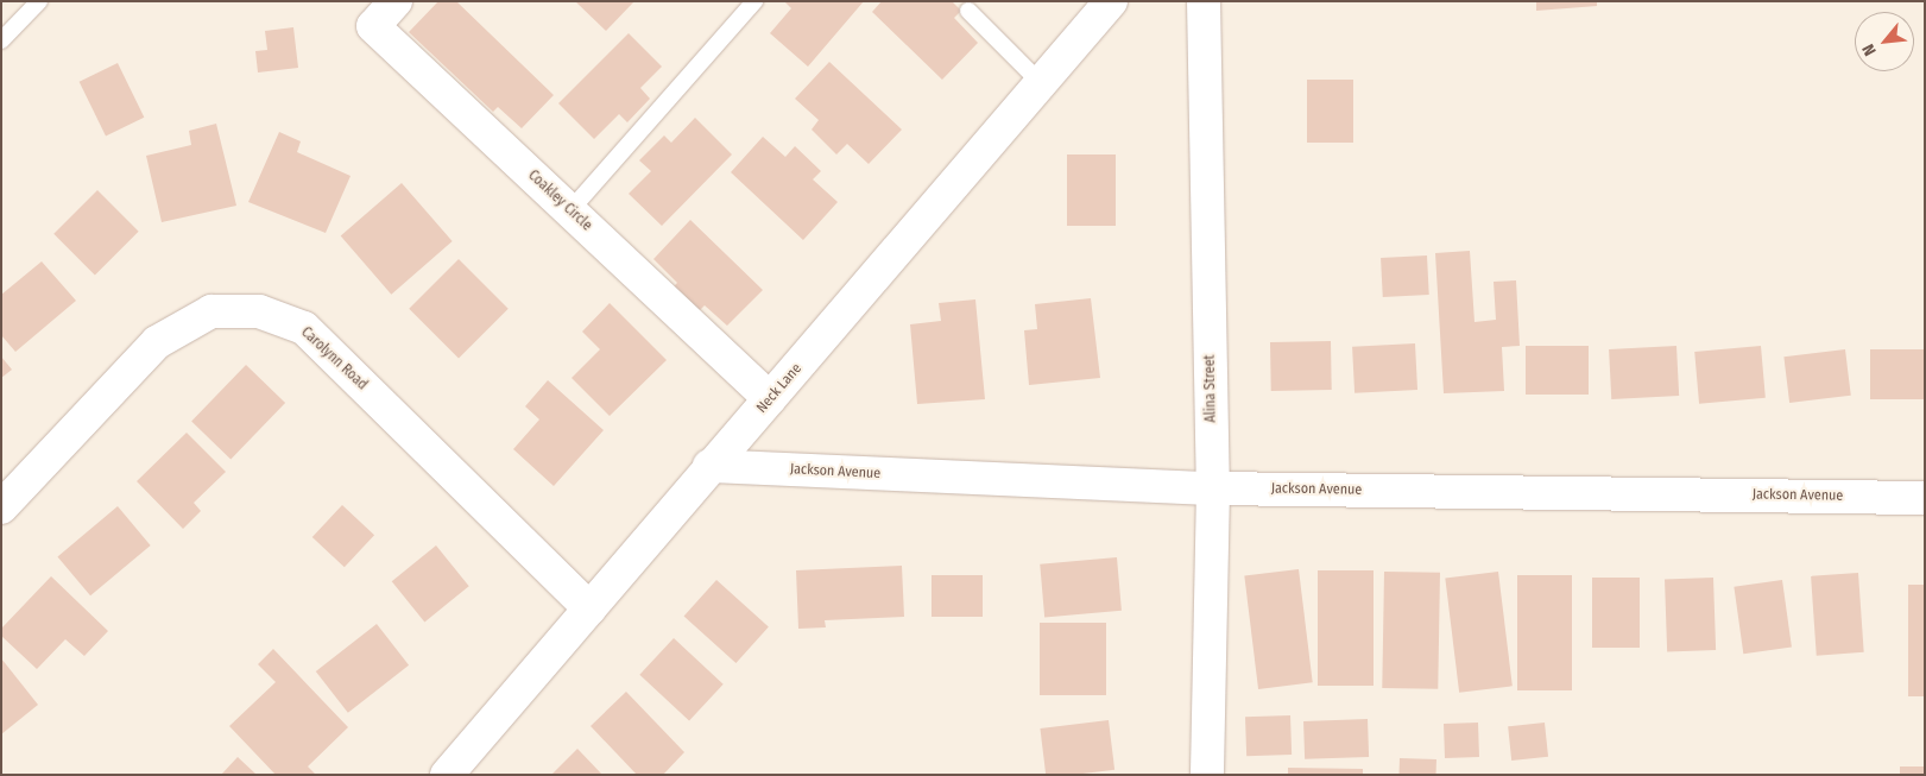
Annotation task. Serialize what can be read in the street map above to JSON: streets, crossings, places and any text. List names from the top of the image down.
{
  "streets": {
    "street": [
      "Coakley Circle",
      "Carolynn Road",
      "Neck Lane",
      "Alina Street",
      "Jackson Avenue"
    ]
  },
  "crossings": [
    ["Coakley Circle", "Neck Lane"],
    ["Carolynn Road", "Neck Lane"],
    ["Neck Lane", "Jackson Avenue"],
    ["Alina Street", "Jackson Avenue"]
  ],
  "north": "bottom left"
}
